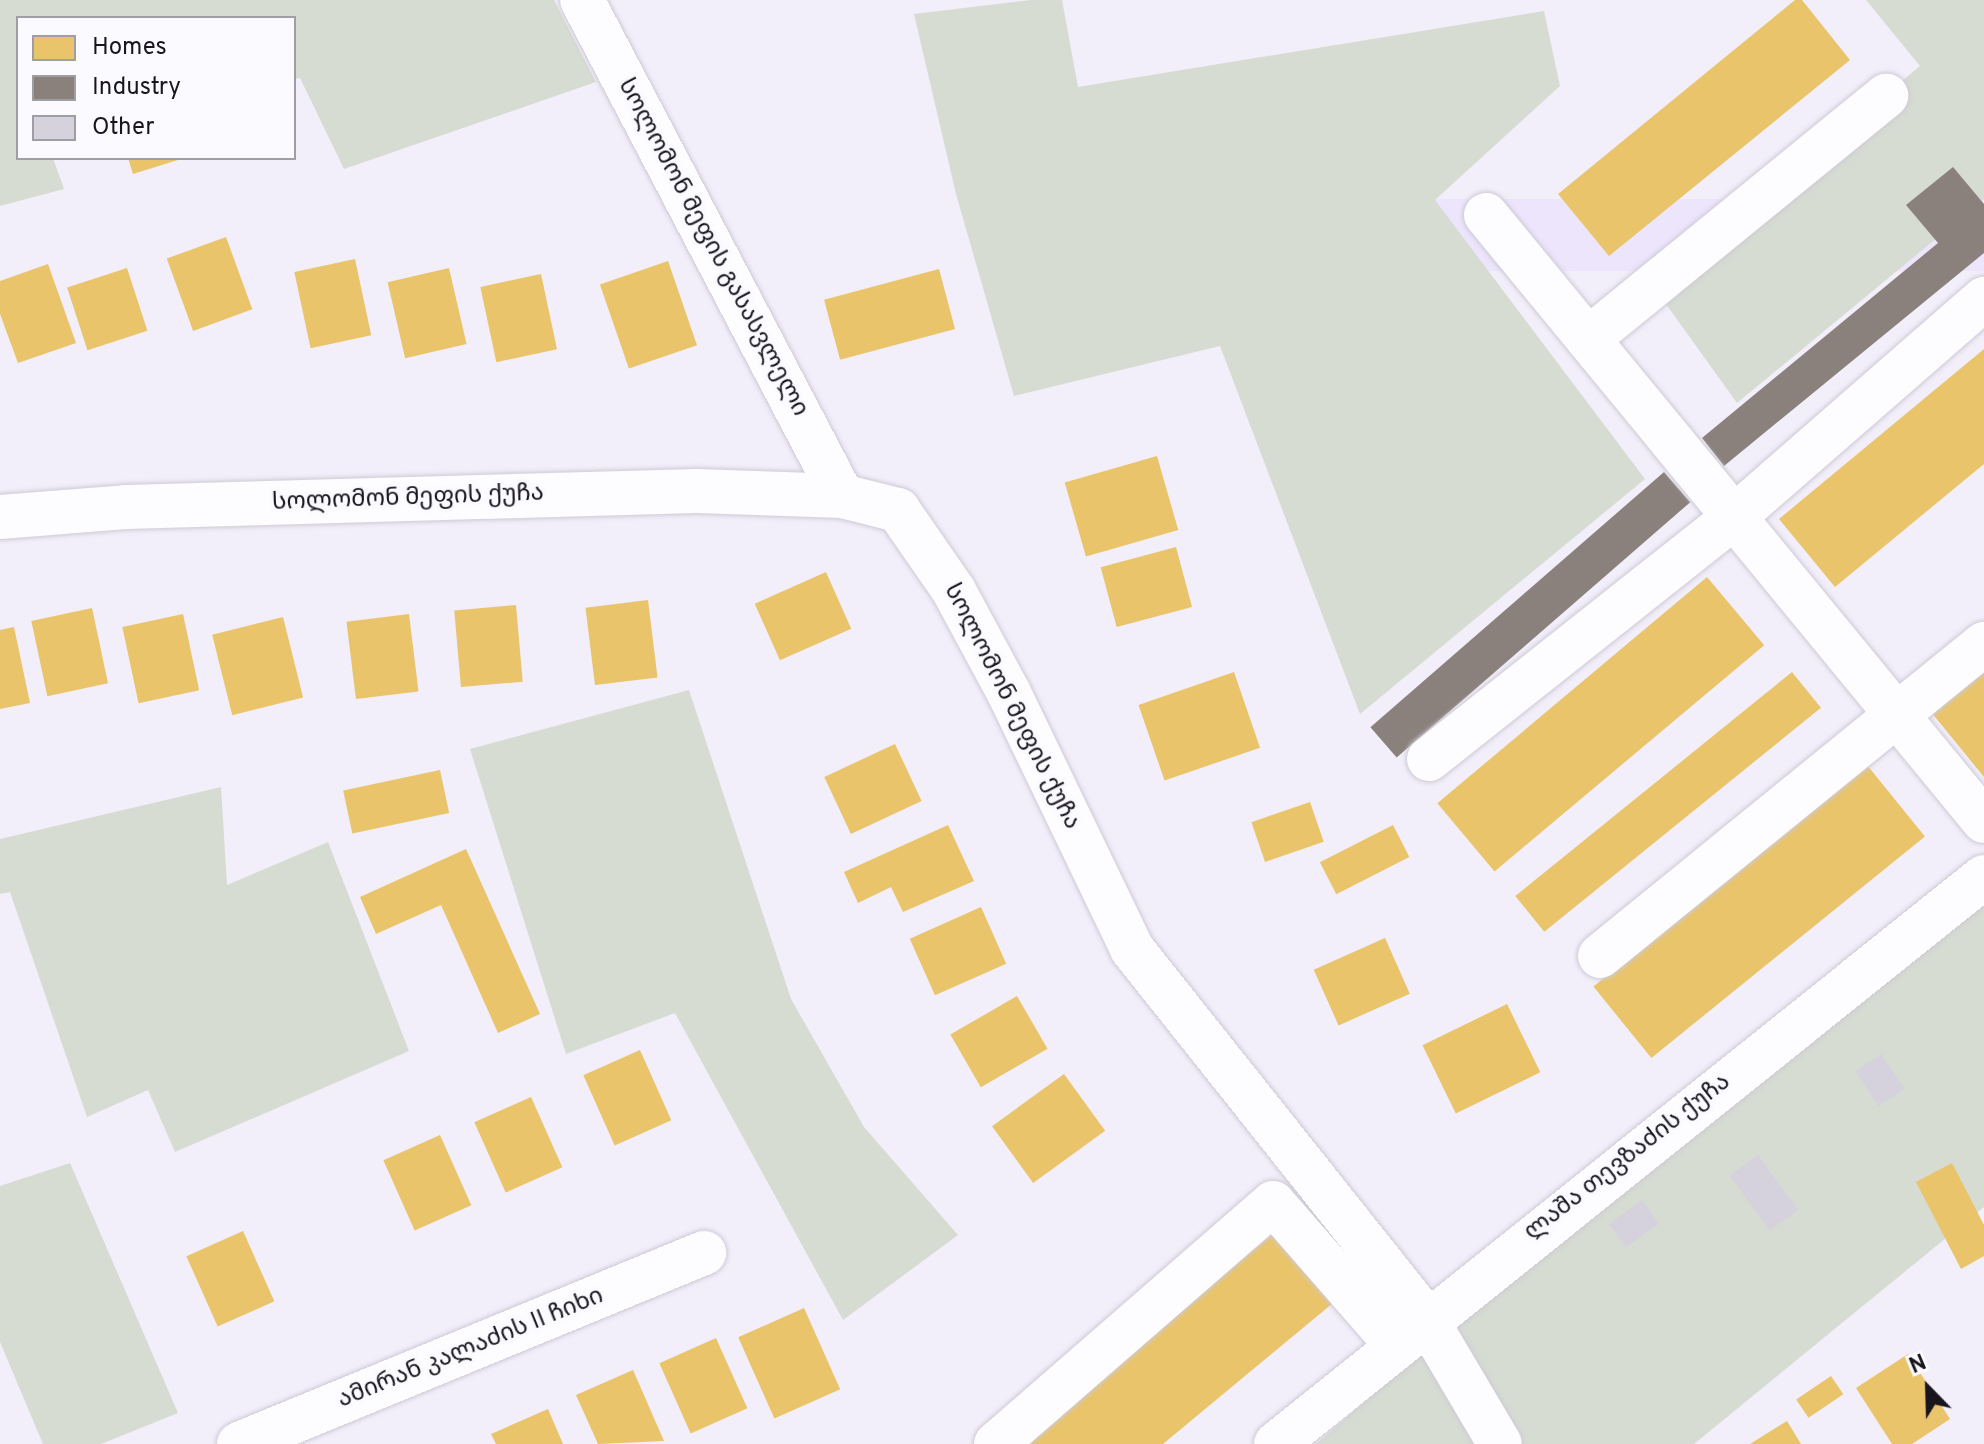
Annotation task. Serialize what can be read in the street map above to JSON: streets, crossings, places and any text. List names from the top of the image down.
{
  "streets": {
    "street": [
      "სოლომონ მეფის გასასვლელი",
      "სოლომონ მეფის ქუჩა",
      "ლაშა თევზაძის ქუჩა",
      "ამირან კალაძის II ჩიხი"
    ]
  },
  "crossings": [
    ["სოლომონ მეფის გასასვლელი", "სოლომონ მეფის ქუჩა"],
    ["სოლომონ მეფის ქუჩა", "ლაშა თევზაძის ქუჩა"]
  ],
  "legend": ["Homes", "Industry", "Other"],
  "north": "top left"
}
